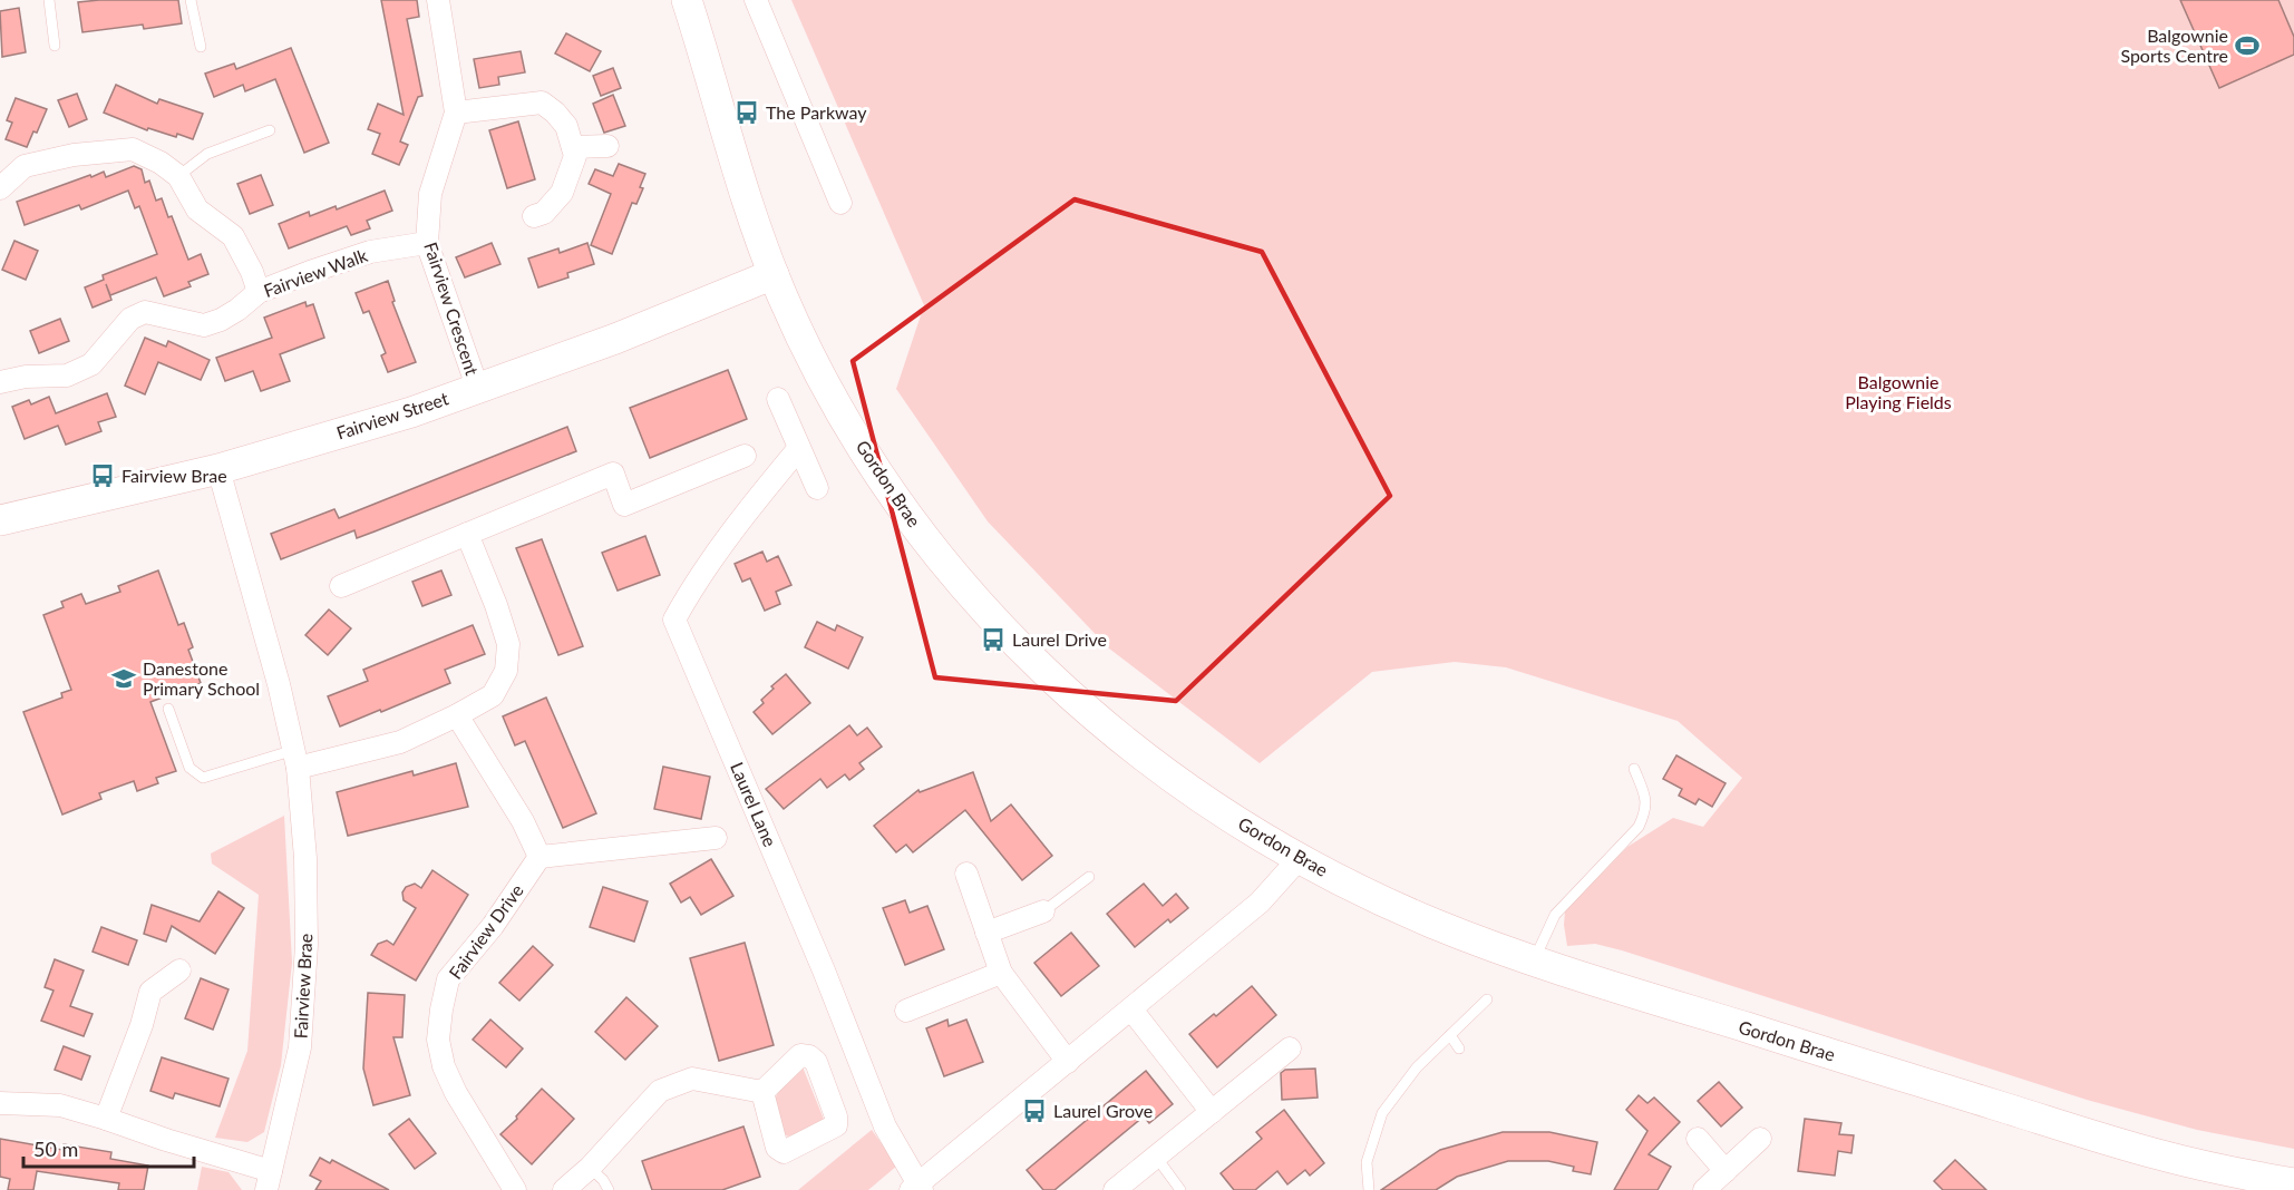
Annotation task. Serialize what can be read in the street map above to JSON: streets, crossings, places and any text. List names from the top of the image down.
{
  "streets": {
    "main road": ["Fairview Street", "Gordon Brae"],
    "street": [
      "Fairview Walk",
      "Fairview Crescent",
      "Laurel Lane",
      "Fairview Drive",
      "Fairview Brae"
    ]
  },
  "crossings": [
    ["Fairview Walk", "Fairview Crescent"],
    ["Fairview Crescent", "Fairview Street"],
    ["Fairview Street", "Gordon Brae"],
    ["Fairview Street", "Fairview Brae"]
  ],
  "parks": ["Balgownie Playing Fields"],
  "places": {
    "sports": ["Balgownie Sports Centre"],
    "bus stop": [
      "The Parkway",
      "Fairview Brae",
      "Laurel Drive",
      "Laurel Grove"
    ],
    "school or university": ["Danestone Primary School"]
  },
  "scale_bar": "50 m"
}
